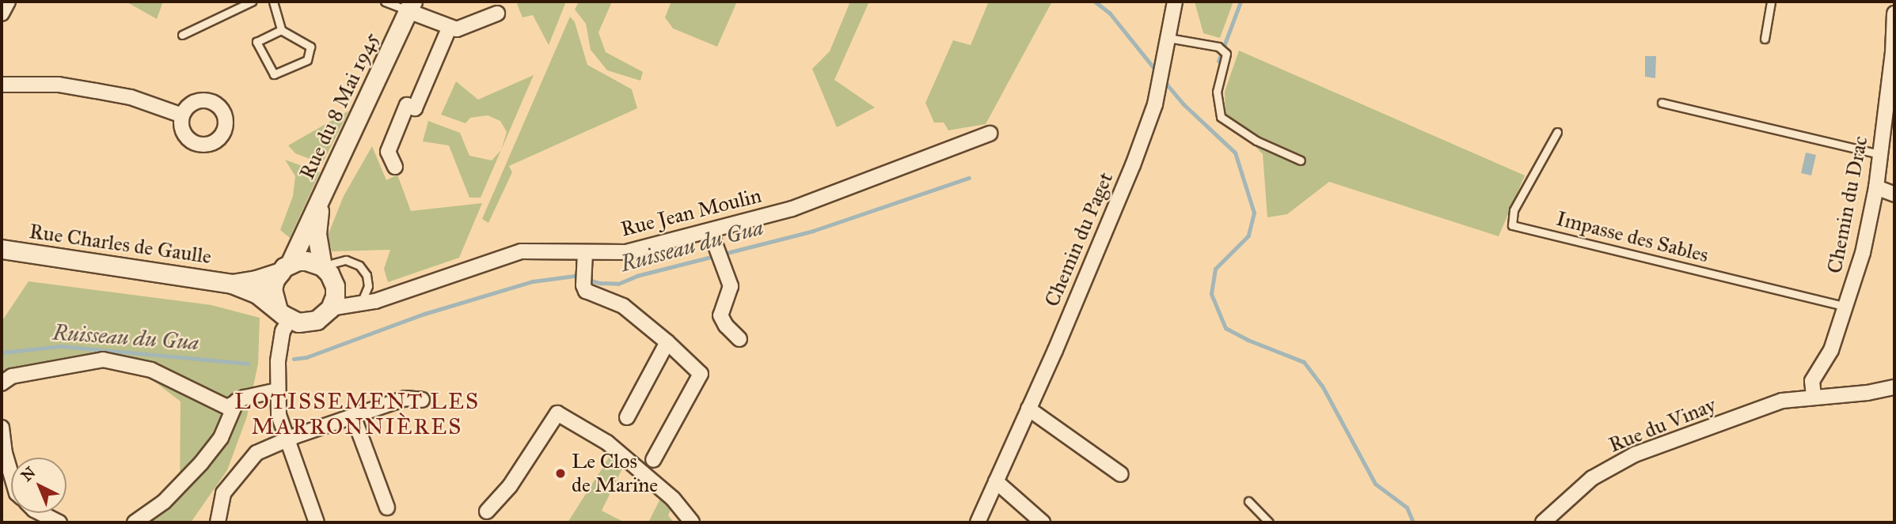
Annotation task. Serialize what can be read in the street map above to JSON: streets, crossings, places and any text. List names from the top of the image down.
{
  "streets": {
    "street": [
      "Rue du 8 Mai 1945",
      "Chemin du Drac",
      "Rue Jean Moulin",
      "Chemin du Paget",
      "Rue Charles de Gaulle",
      "Rue du Vinay"
    ],
    "lane": ["Impasse des Sables"]
  },
  "crossings": [
    ["Rue du 8 Mai 1945", "Rue Jean Moulin"],
    ["Rue du 8 Mai 1945", "Rue Charles de Gaulle"],
    ["Chemin du Drac", "Impasse des Sables"],
    ["Chemin du Drac", "Rue du Vinay"],
    ["Rue Jean Moulin", "Rue Charles de Gaulle"]
  ],
  "districts": ["LOTISSEMENT LES MARRONNIÈRES"],
  "water": ["Ruisseau du Gua"],
  "places": ["Le Clos de Marine"],
  "north": "top left"
}
